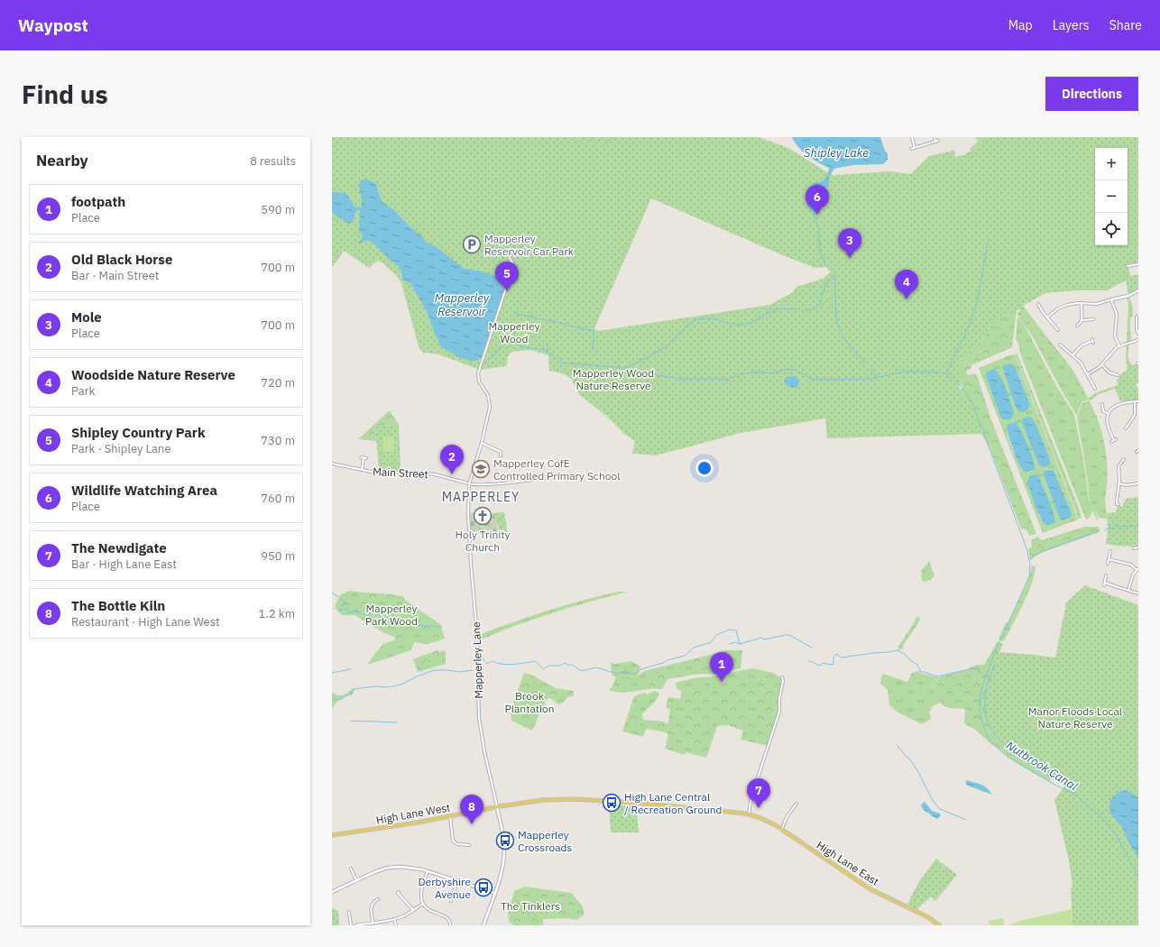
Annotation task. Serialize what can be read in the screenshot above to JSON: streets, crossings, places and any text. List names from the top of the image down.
{
  "streets": {
    "main road": ["High Lane West", "High Lane East"],
    "street": ["Main Street", "Mapperley Lane"]
  },
  "crossings": [
    ["Main Street", "Mapperley Lane"],
    ["Mapperley Lane", "High Lane West"],
    ["High Lane West", "High Lane East"]
  ],
  "districts": ["MAPPERLEY"],
  "water": ["Shipley Lake", "Mapperley Reservoir", "Nutbrook Canal"],
  "parks": [
    "Mapperley Wood",
    "Mapperley Wood Nature Reserve",
    "Mapperley Park Wood",
    "Brook Plantation",
    "Manor Floods Local Nature Reserve",
    "The Tinklers"
  ],
  "places": {
    "parking": ["Mapperley Reservoir Car Park"],
    "school or university": ["Mapperley CofE Controlled Primary School"],
    "church": ["Holy Trinity Church"],
    "bus stop": ["High Lane Central / Recreation Ground", "Mapperley Crossroads", "Derbyshire Avenue"]
  },
  "page": {
    "header": "Waypost",
    "nav": ["Map", "Layers", "Share"],
    "buttons": "Directions",
    "title": "Find us",
    "heading": ["Nearby", "8 results"],
    "map_buttons": ["+", "−"],
    "list": [
      {
        "mark": "1",
        "name": "footpath",
        "note": "Place",
        "value": "590 m"
      },
      {
        "mark": "2",
        "name": "Old Black Horse",
        "note": "Bar · Main Street",
        "value": "700 m"
      },
      {
        "mark": "3",
        "name": "Mole",
        "note": "Place",
        "value": "700 m"
      },
      {
        "mark": "4",
        "name": "Woodside Nature Reserve",
        "note": "Park",
        "value": "720 m"
      },
      {
        "mark": "5",
        "name": "Shipley Country Park",
        "note": "Park · Shipley Lane",
        "value": "730 m"
      },
      {
        "mark": "6",
        "name": "Wildlife Watching Area",
        "note": "Place",
        "value": "760 m"
      },
      {
        "mark": "7",
        "name": "The Newdigate",
        "note": "Bar · High Lane East",
        "value": "950 m"
      },
      {
        "mark": "8",
        "name": "The Bottle Kiln",
        "note": "Restaurant · High Lane West",
        "value": "1.2 km"
      }
    ],
    "pins": [
      "6",
      "3",
      "5",
      "4",
      "2",
      "1",
      "7",
      "8"
    ]
  }
}
